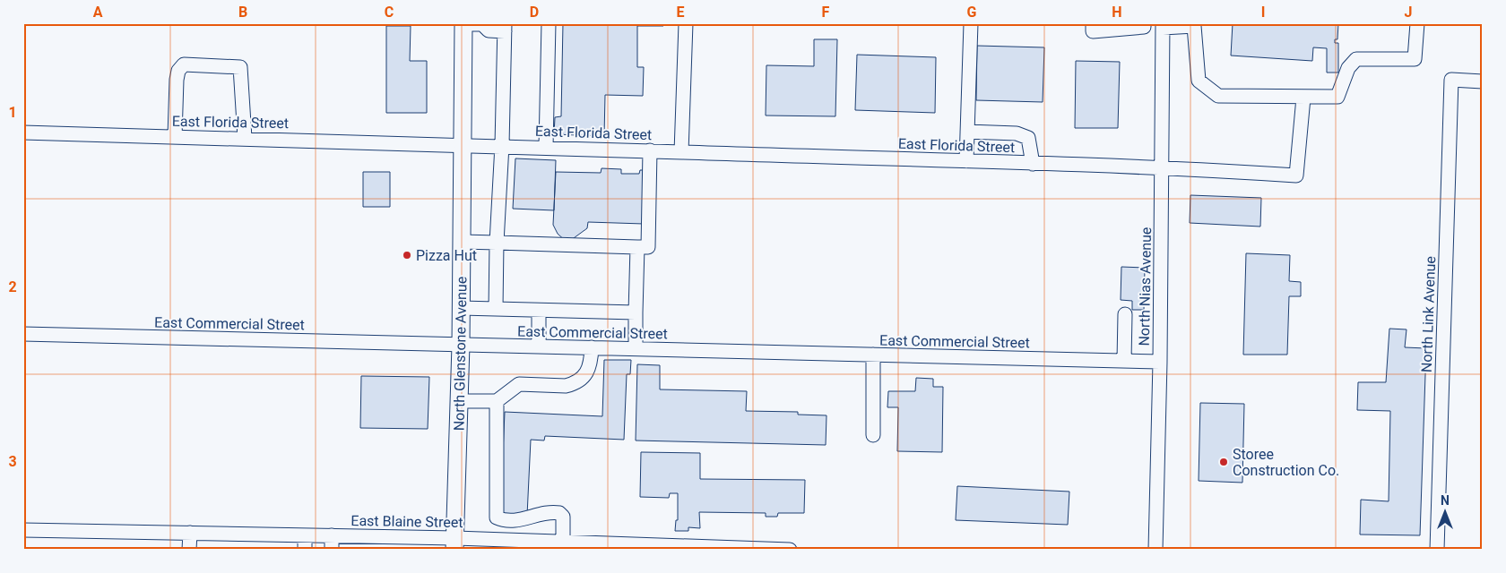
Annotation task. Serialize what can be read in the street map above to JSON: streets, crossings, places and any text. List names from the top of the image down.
{
  "streets": {
    "main road": ["North Glenstone Avenue"],
    "street": [
      "East Florida Street",
      "North Nias Avenue",
      "North Link Avenue",
      "East Commercial Street",
      "East Blaine Street"
    ]
  },
  "crossings": [
    ["East Florida Street", "North Nias Avenue"],
    ["East Florida Street", "North Glenstone Avenue"],
    ["North Nias Avenue", "East Commercial Street"],
    ["East Commercial Street", "North Glenstone Avenue"],
    ["North Glenstone Avenue", "East Blaine Street"]
  ],
  "places": ["Pizza Hut", "Storee Construction Co."],
  "north": "top",
  "grid": {
    "columns": [
      "A",
      "B",
      "C",
      "D",
      "E",
      "F",
      "G",
      "H",
      "I",
      "J"
    ],
    "rows": ["1", "2", "3"]
  }
}
